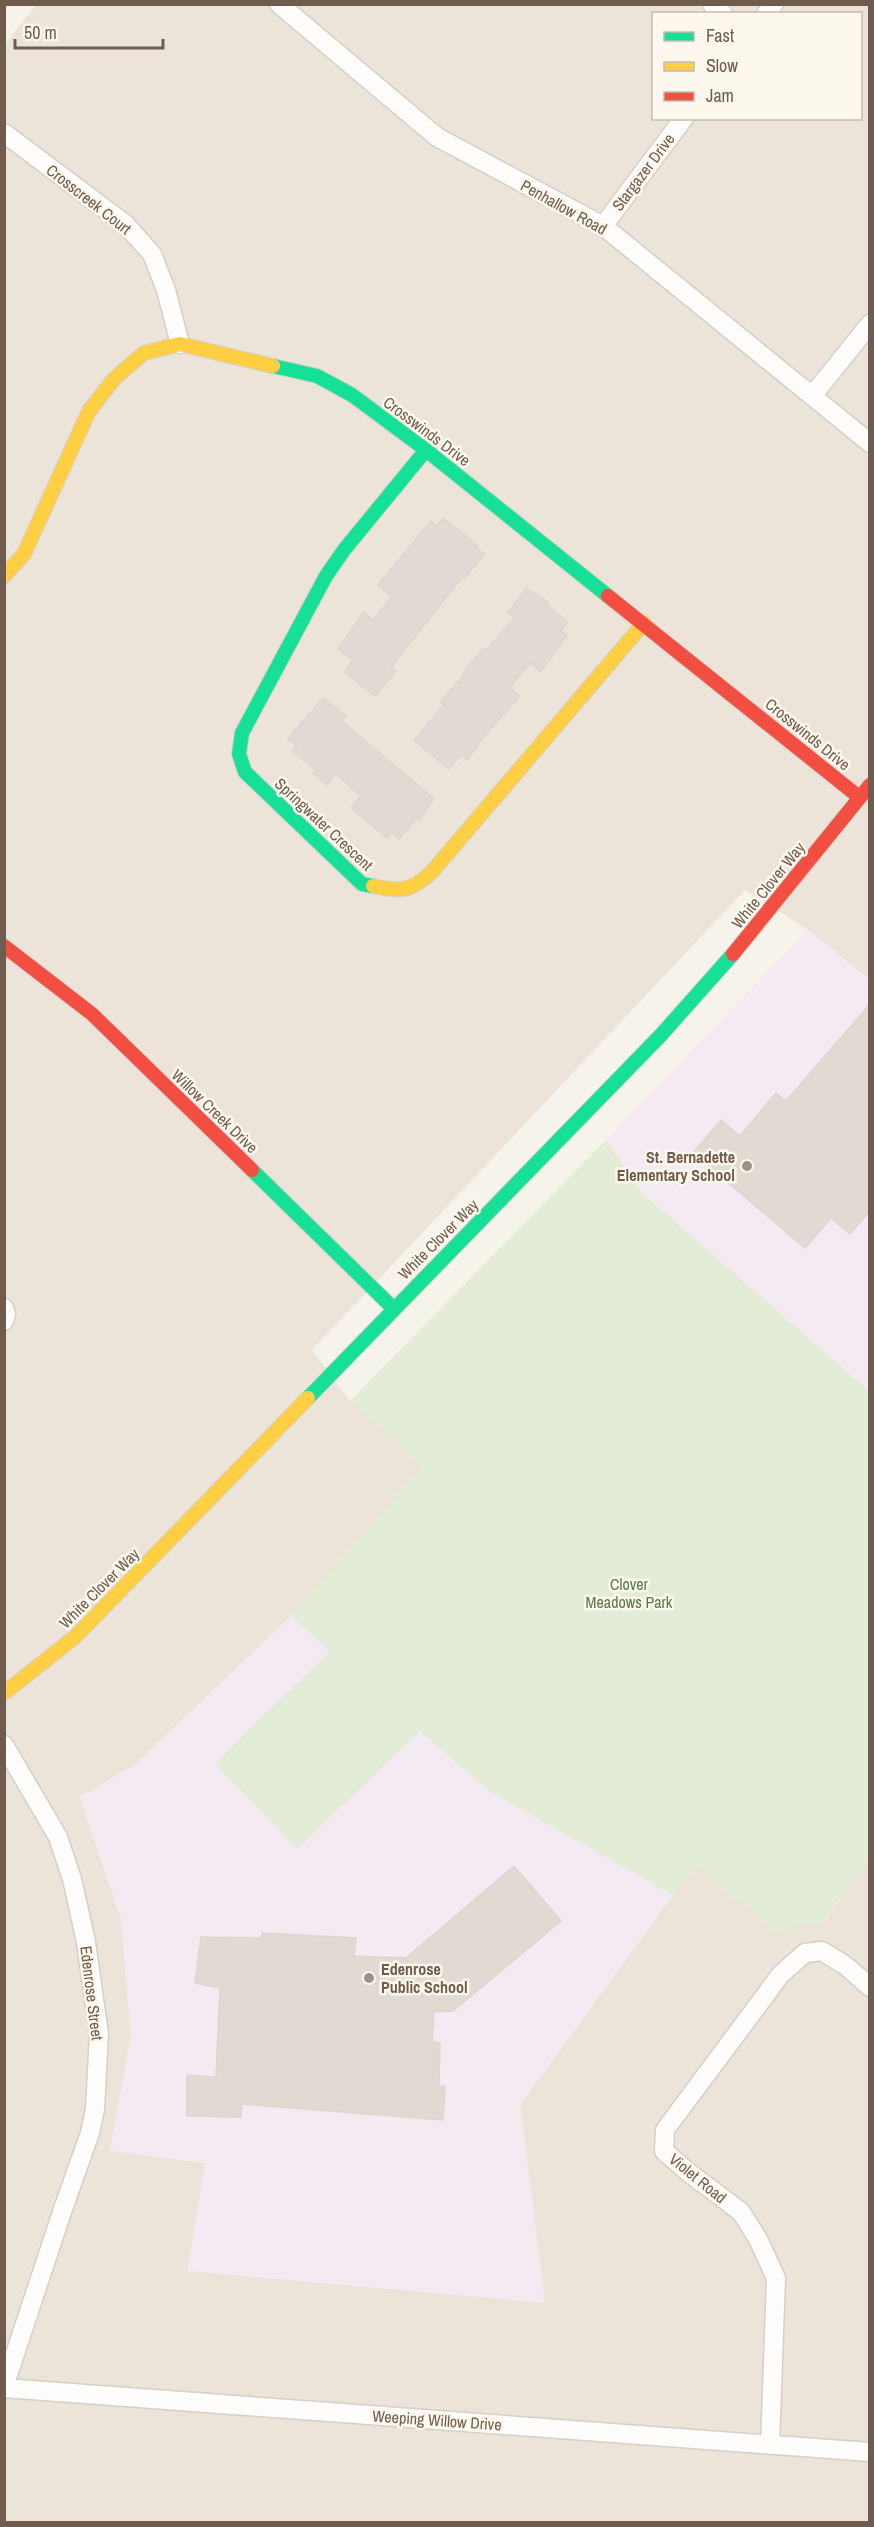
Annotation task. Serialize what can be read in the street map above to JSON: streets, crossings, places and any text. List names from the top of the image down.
{
  "streets": {
    "street": [
      "Stargazer Drive",
      "Crosscreek Court",
      "Penhallow Road",
      "Crosswinds Drive",
      "Springwater Crescent",
      "White Clover Way",
      "Willow Creek Drive",
      "Edenrose Street",
      "Violet Road",
      "Weeping Willow Drive"
    ]
  },
  "crossings": [
    ["Stargazer Drive", "Penhallow Road"],
    ["Crosscreek Court", "Crosswinds Drive"],
    ["Crosswinds Drive", "Springwater Crescent"],
    ["Crosswinds Drive", "White Clover Way"],
    ["White Clover Way", "Willow Creek Drive"],
    ["Edenrose Street", "Weeping Willow Drive"],
    ["Violet Road", "Weeping Willow Drive"]
  ],
  "parks": ["Clover Meadows Park"],
  "places": ["St. Bernadette Elementary School", "Edenrose Public School"],
  "legend": ["Fast", "Slow", "Jam"],
  "scale_bar": "50 m"
}
